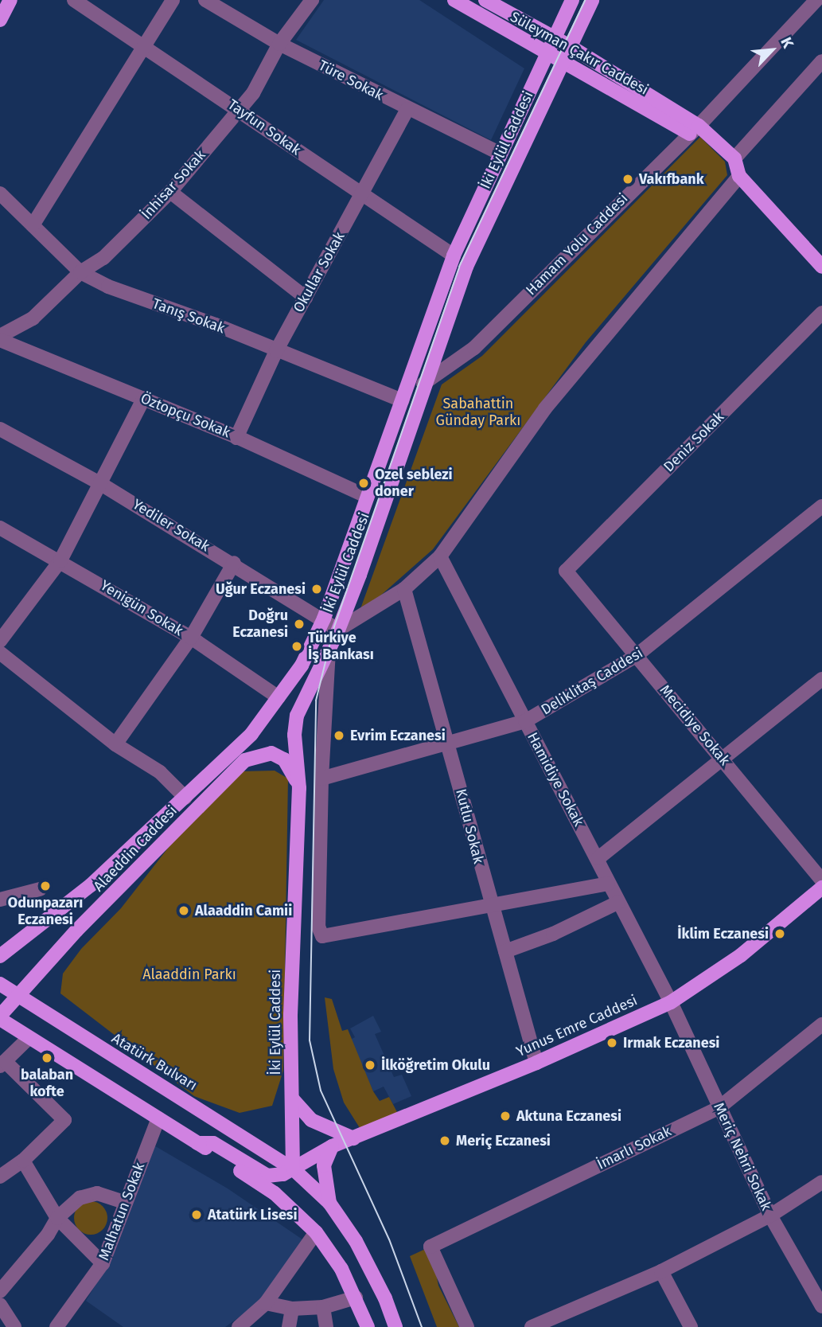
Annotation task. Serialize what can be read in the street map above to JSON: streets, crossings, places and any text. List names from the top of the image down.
{
  "streets": {
    "main road": [
      "Süleyman Çakır Caddesi",
      "İki Eylül Caddesi",
      "Alaeddin Caddesi",
      "Yunus Emre Caddesi",
      "Atatürk Bulvarı"
    ],
    "street": [
      "Türe Sokak",
      "Tayfun Sokak",
      "İnhisar Sokak",
      "Hamam Yolu Caddesi",
      "Okullar Sokak",
      "Tanış Sokak",
      "Öztopçu Sokak",
      "Deniz Sokak",
      "Yediler Sokak",
      "Yenigün Sokak",
      "Deliklitaş Caddesi",
      "Mecidiye Sokak",
      "Hamidiye Sokak",
      "Kutlu Sokak",
      "İmarlı Sokak",
      "Meriç Nehri Sokak",
      "Malhatun Sokak"
    ]
  },
  "crossings": [
    ["Süleyman Çakır Caddesi", "İki Eylül Caddesi"],
    ["Süleyman Çakır Caddesi", "Hamam Yolu Caddesi"],
    ["Türe Sokak", "İki Eylül Caddesi"],
    ["Türe Sokak", "İnhisar Sokak"],
    ["Türe Sokak", "Okullar Sokak"],
    ["Tayfun Sokak", "İki Eylül Caddesi"],
    ["Tayfun Sokak", "İnhisar Sokak"],
    ["Tayfun Sokak", "Okullar Sokak"],
    ["İki Eylül Caddesi", "Hamam Yolu Caddesi"],
    ["İki Eylül Caddesi", "Tanış Sokak"],
    ["İki Eylül Caddesi", "Öztopçu Sokak"],
    ["İki Eylül Caddesi", "Yediler Sokak"],
    ["İki Eylül Caddesi", "Yenigün Sokak"],
    ["İki Eylül Caddesi", "Alaeddin Caddesi"],
    ["İki Eylül Caddesi", "Yunus Emre Caddesi"],
    ["İki Eylül Caddesi", "Atatürk Bulvarı"],
    ["İnhisar Sokak", "Tanış Sokak"],
    ["İnhisar Sokak", "Öztopçu Sokak"],
    ["Okullar Sokak", "Tanış Sokak"],
    ["Okullar Sokak", "Öztopçu Sokak"],
    ["Deniz Sokak", "Mecidiye Sokak"],
    ["Yenigün Sokak", "Alaeddin Caddesi"],
    ["Deliklitaş Caddesi", "Mecidiye Sokak"],
    ["Deliklitaş Caddesi", "Hamidiye Sokak"],
    ["Deliklitaş Caddesi", "Kutlu Sokak"],
    ["Hamidiye Sokak", "Yunus Emre Caddesi"],
    ["Hamidiye Sokak", "Meriç Nehri Sokak"],
    ["Kutlu Sokak", "Yunus Emre Caddesi"],
    ["Alaeddin Caddesi", "Atatürk Bulvarı"],
    ["Yunus Emre Caddesi", "Atatürk Bulvarı"],
    ["Yunus Emre Caddesi", "Meriç Nehri Sokak"],
    ["İmarlı Sokak", "Meriç Nehri Sokak"]
  ],
  "parks": ["Sabahattin Günday Parkı", "Alaaddin Parkı"],
  "places": [
    "Vakıfbank",
    "Ozel seblezi doner",
    "Uğur Eczanesi",
    "Doğru Eczanesi",
    "Türkiye İş Bankası",
    "Evrim Eczanesi",
    "Odunpazarı Eczanesi",
    "Alaaddin Camii",
    "İklim Eczanesi",
    "Irmak Eczanesi",
    "balaban kofte",
    "İlköğretim Okulu",
    "Aktuna Eczanesi",
    "Meriç Eczanesi",
    "Atatürk Lisesi"
  ],
  "north": "top right"
}
